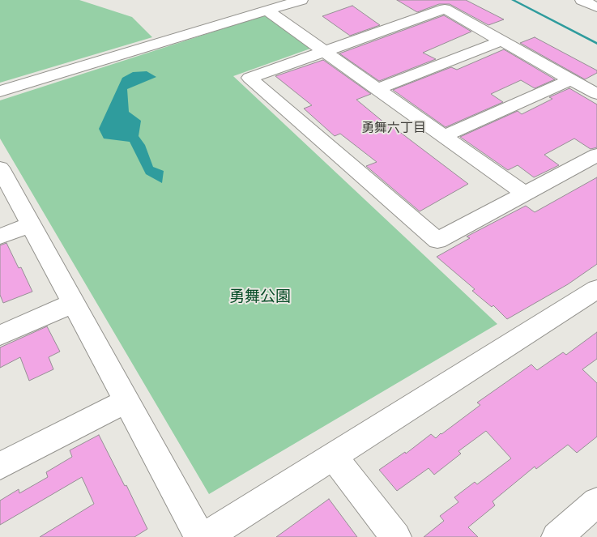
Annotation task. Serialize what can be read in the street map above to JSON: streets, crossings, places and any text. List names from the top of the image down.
{
  "districts": ["勇舞六丁目"],
  "parks": ["勇舞公園"]
}
